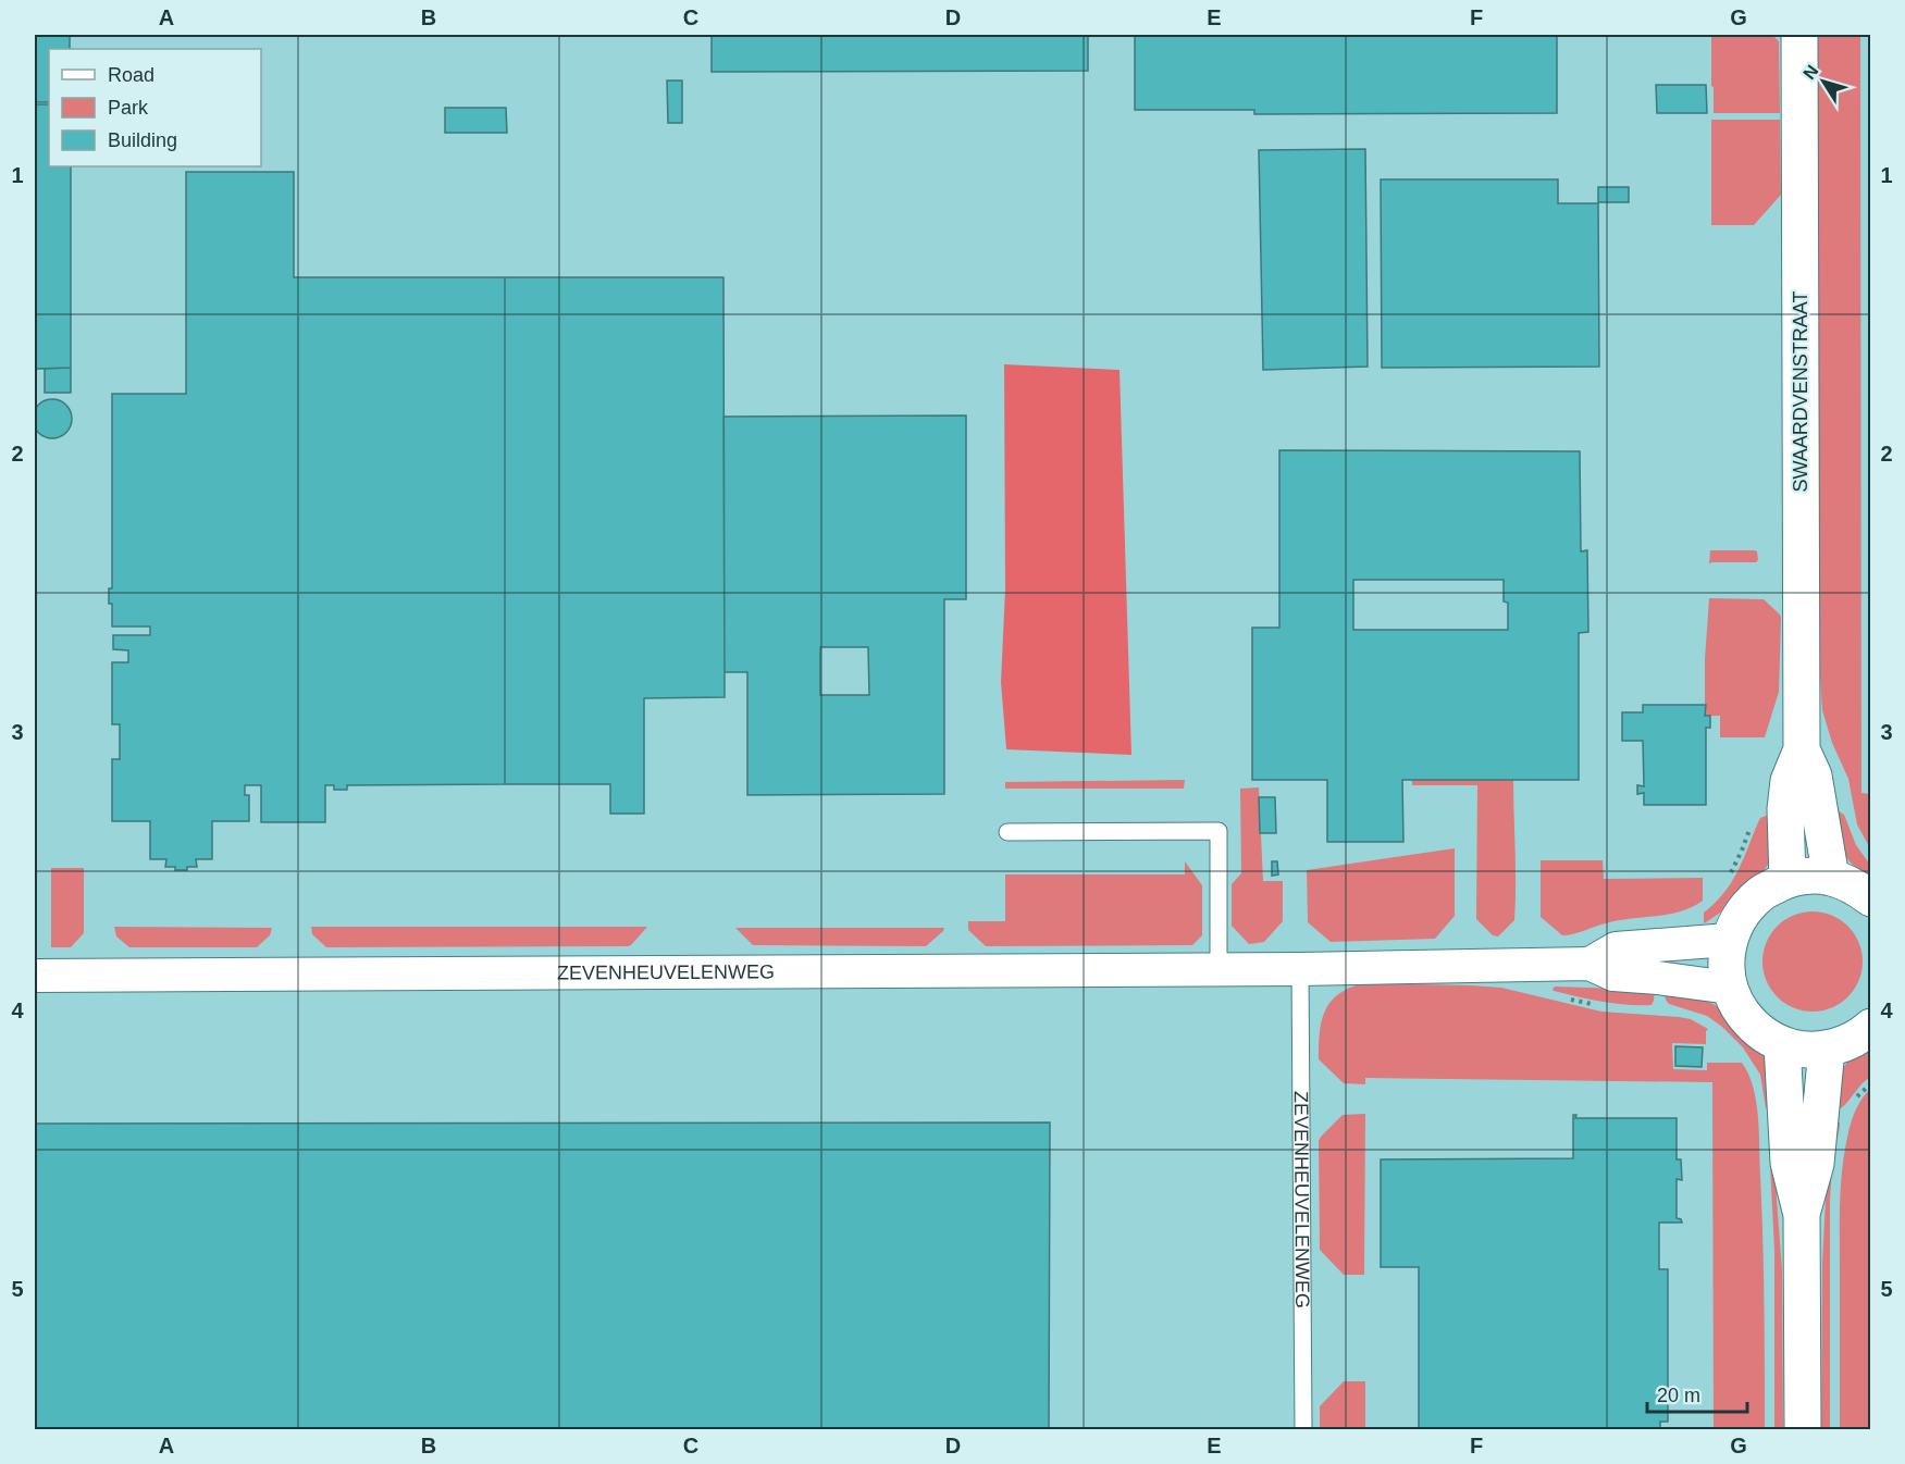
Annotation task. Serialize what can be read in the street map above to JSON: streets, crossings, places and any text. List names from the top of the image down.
{
  "streets": {
    "street": ["SWAARDVENSTRAAT", "ZEVENHEUVELENWEG"]
  },
  "legend": ["Road", "Park", "Building"],
  "scale_bar": "20 m",
  "north": "top left",
  "grid": {
    "columns": [
      "A",
      "B",
      "C",
      "D",
      "E",
      "F",
      "G"
    ],
    "rows": [
      "1",
      "2",
      "3",
      "4",
      "5"
    ]
  }
}
